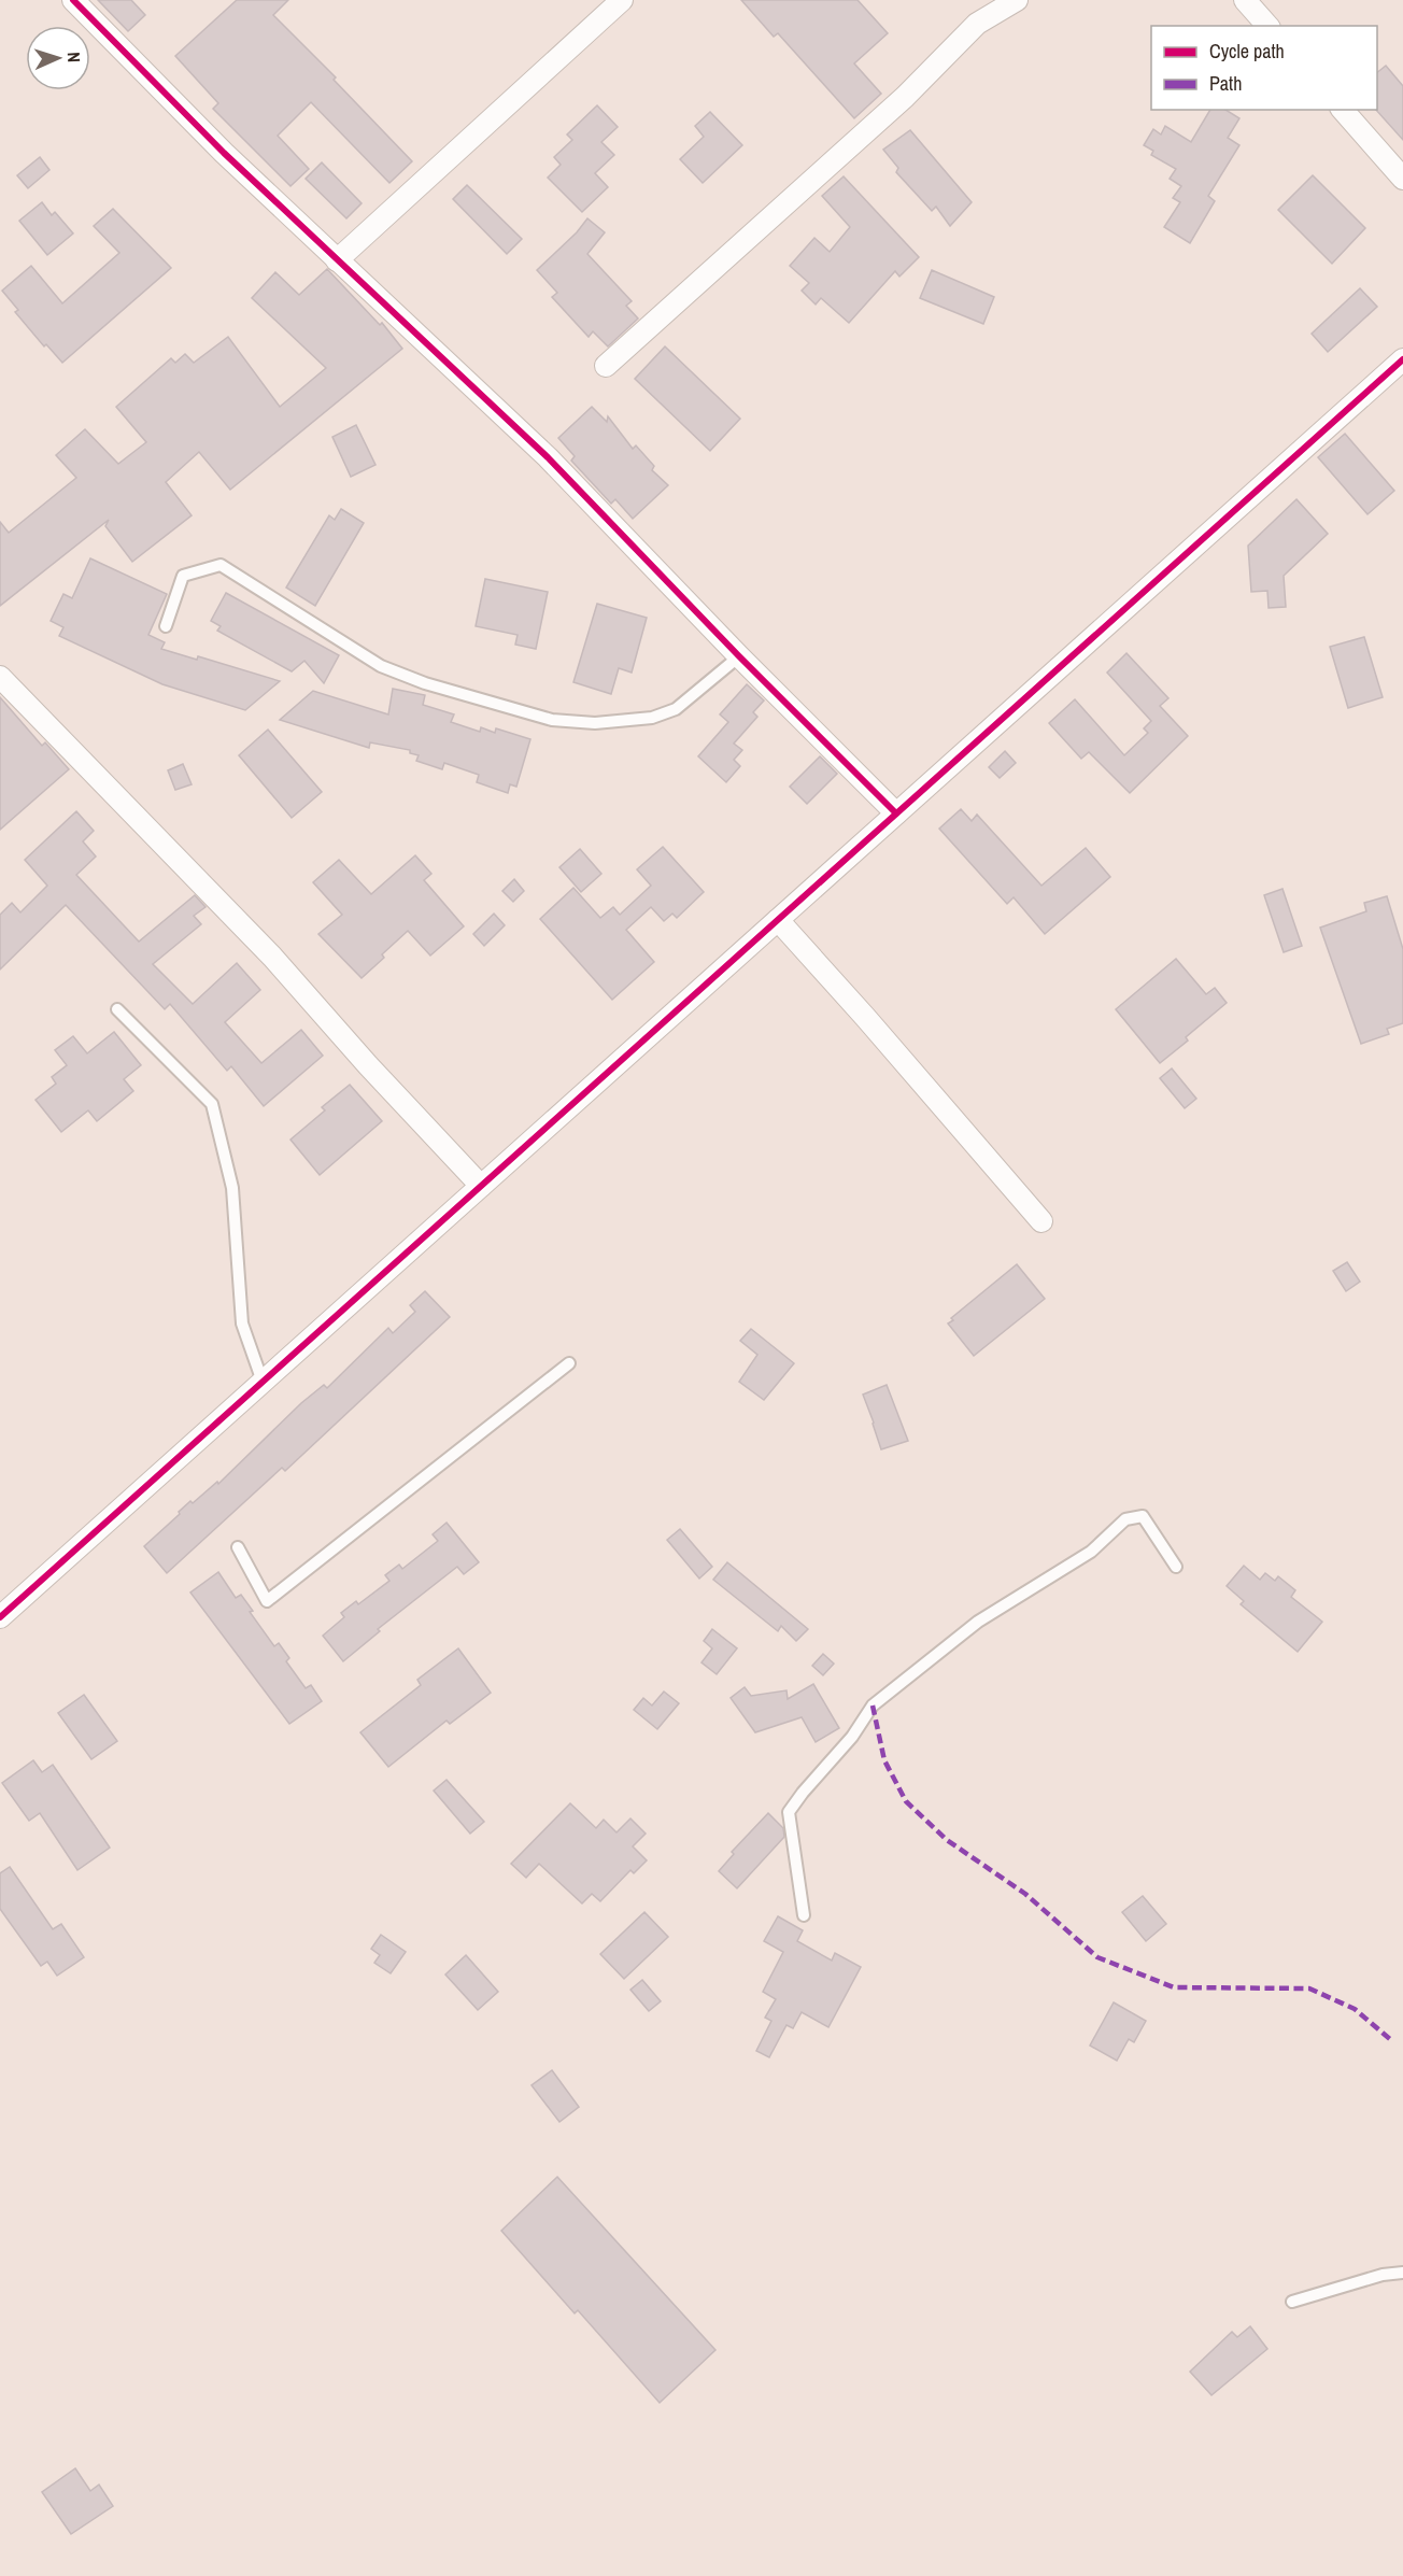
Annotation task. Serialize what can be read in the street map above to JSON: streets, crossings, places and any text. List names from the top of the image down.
{
  "legend": ["Cycle path", "Path"],
  "north": "right"
}
